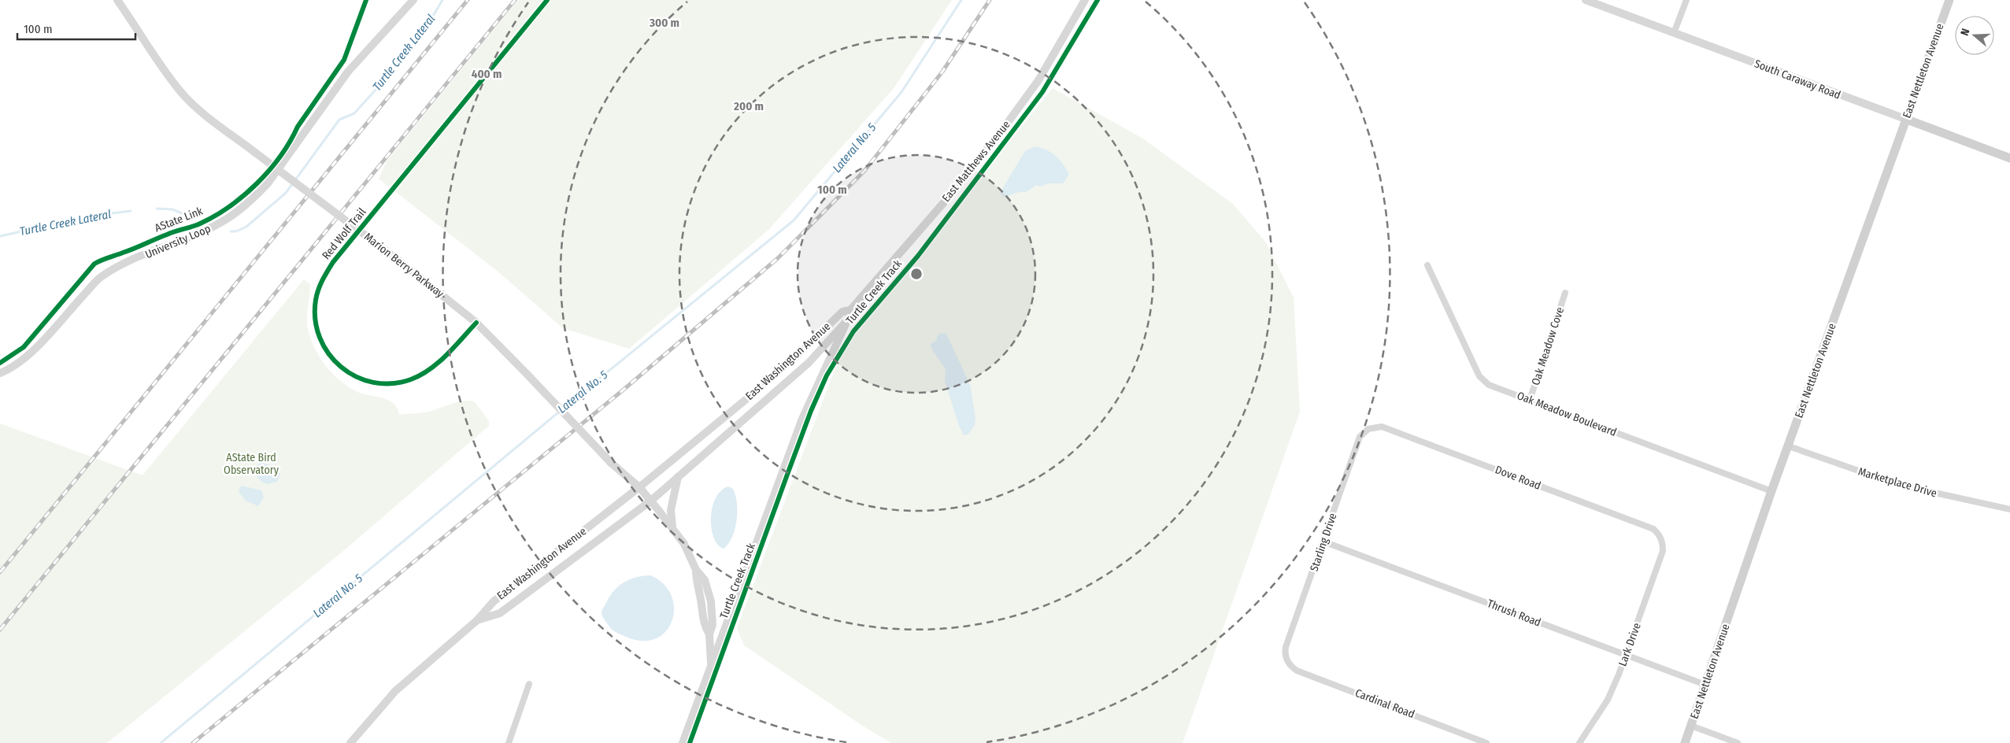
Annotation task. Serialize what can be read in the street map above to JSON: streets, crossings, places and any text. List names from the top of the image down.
{
  "streets": {
    "main road": ["East Nettleton Avenue", "South Caraway Road"],
    "street": [
      "East Matthews Avenue",
      "Red Wolf Trail",
      "University Loop",
      "Marion Berry Parkway",
      "Oak Meadow Cove",
      "East Washington Avenue",
      "Oak Meadow Boulevard",
      "Dove Road",
      "Marketplace Drive",
      "Starling Drive",
      "Thrush Road",
      "Lark Drive",
      "Cardinal Road"
    ],
    "cycle path": ["AState Link", "Turtle Creek Track"]
  },
  "crossings": [
    ["East Nettleton Avenue", "South Caraway Road"],
    ["East Nettleton Avenue", "Oak Meadow Boulevard"],
    ["East Nettleton Avenue", "Marketplace Drive"],
    ["East Nettleton Avenue", "Thrush Road"],
    ["East Matthews Avenue", "East Washington Avenue"],
    ["Red Wolf Trail", "Marion Berry Parkway"],
    ["Marion Berry Parkway", "East Washington Avenue"],
    ["Oak Meadow Cove", "Oak Meadow Boulevard"],
    ["Dove Road", "Starling Drive"],
    ["Dove Road", "Lark Drive"],
    ["Starling Drive", "Thrush Road"],
    ["Starling Drive", "Cardinal Road"],
    ["Thrush Road", "Lark Drive"]
  ],
  "water": ["Turtle Creek Lateral", "Lateral No. 5"],
  "parks": ["AState Bird Observatory"],
  "scale_bar": "100 m",
  "north": "left",
  "rings": [
    "300 m",
    "400 m",
    "200 m",
    "100 m"
  ]
}
